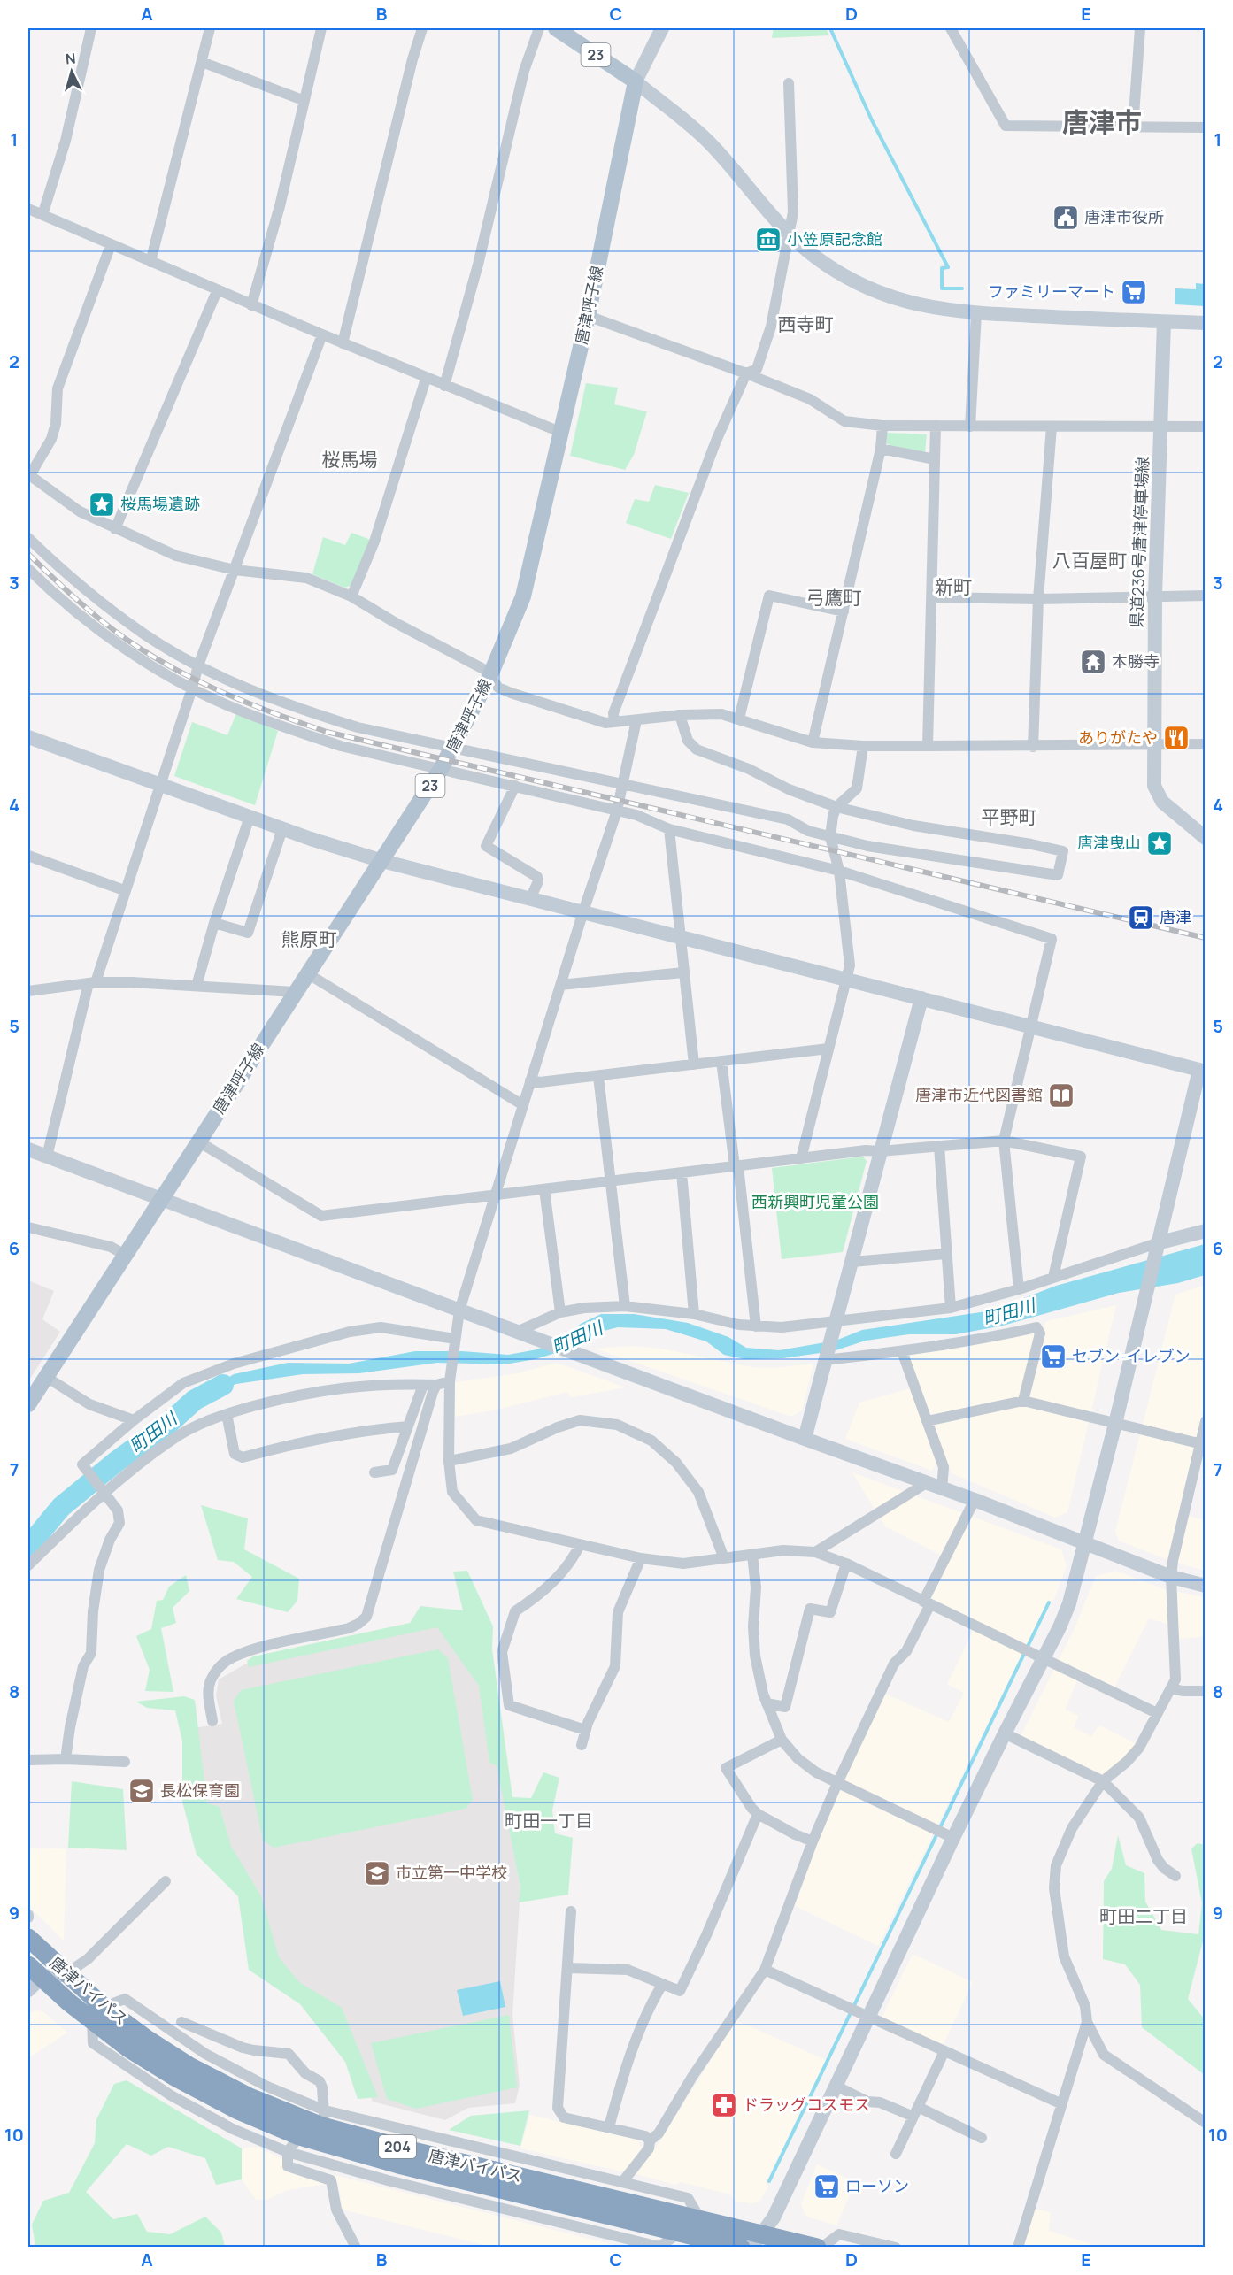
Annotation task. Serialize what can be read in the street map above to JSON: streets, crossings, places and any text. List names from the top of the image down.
{
  "streets": {
    "highway": ["唐津バイパス", "204"],
    "main road": ["23", "唐津呼子線"],
    "street": ["県道236号唐津停車場線"]
  },
  "crossings": [
    ["23", "唐津呼子線"]
  ],
  "districts": [
    "唐津市",
    "西寺町",
    "桜馬場",
    "八百屋町",
    "新町",
    "弓鷹町",
    "平野町",
    "熊原町",
    "町田一丁目",
    "町田二丁目"
  ],
  "water": ["町田川"],
  "parks": ["西新興町児童公園"],
  "places": {
    "public building": ["唐津市役所"],
    "museum": ["小笠原記念館"],
    "supermarket": ["ファミリーマート", "セブン-イレブン", "ローソン"],
    "place": ["桜馬場遺跡", "唐津曳山"],
    "temple": ["本勝寺"],
    "restaurant": ["ありがたや"],
    "station": ["唐津"],
    "library": ["唐津市近代図書館"],
    "school or university": ["長松保育園", "市立第一中学校"],
    "pharmacy": ["ドラッグコスモス"]
  },
  "north": "top",
  "grid": {
    "columns": [
      "A",
      "B",
      "C",
      "D",
      "E"
    ],
    "rows": [
      "1",
      "2",
      "3",
      "4",
      "5",
      "6",
      "7",
      "8",
      "9",
      "10"
    ]
  }
}
